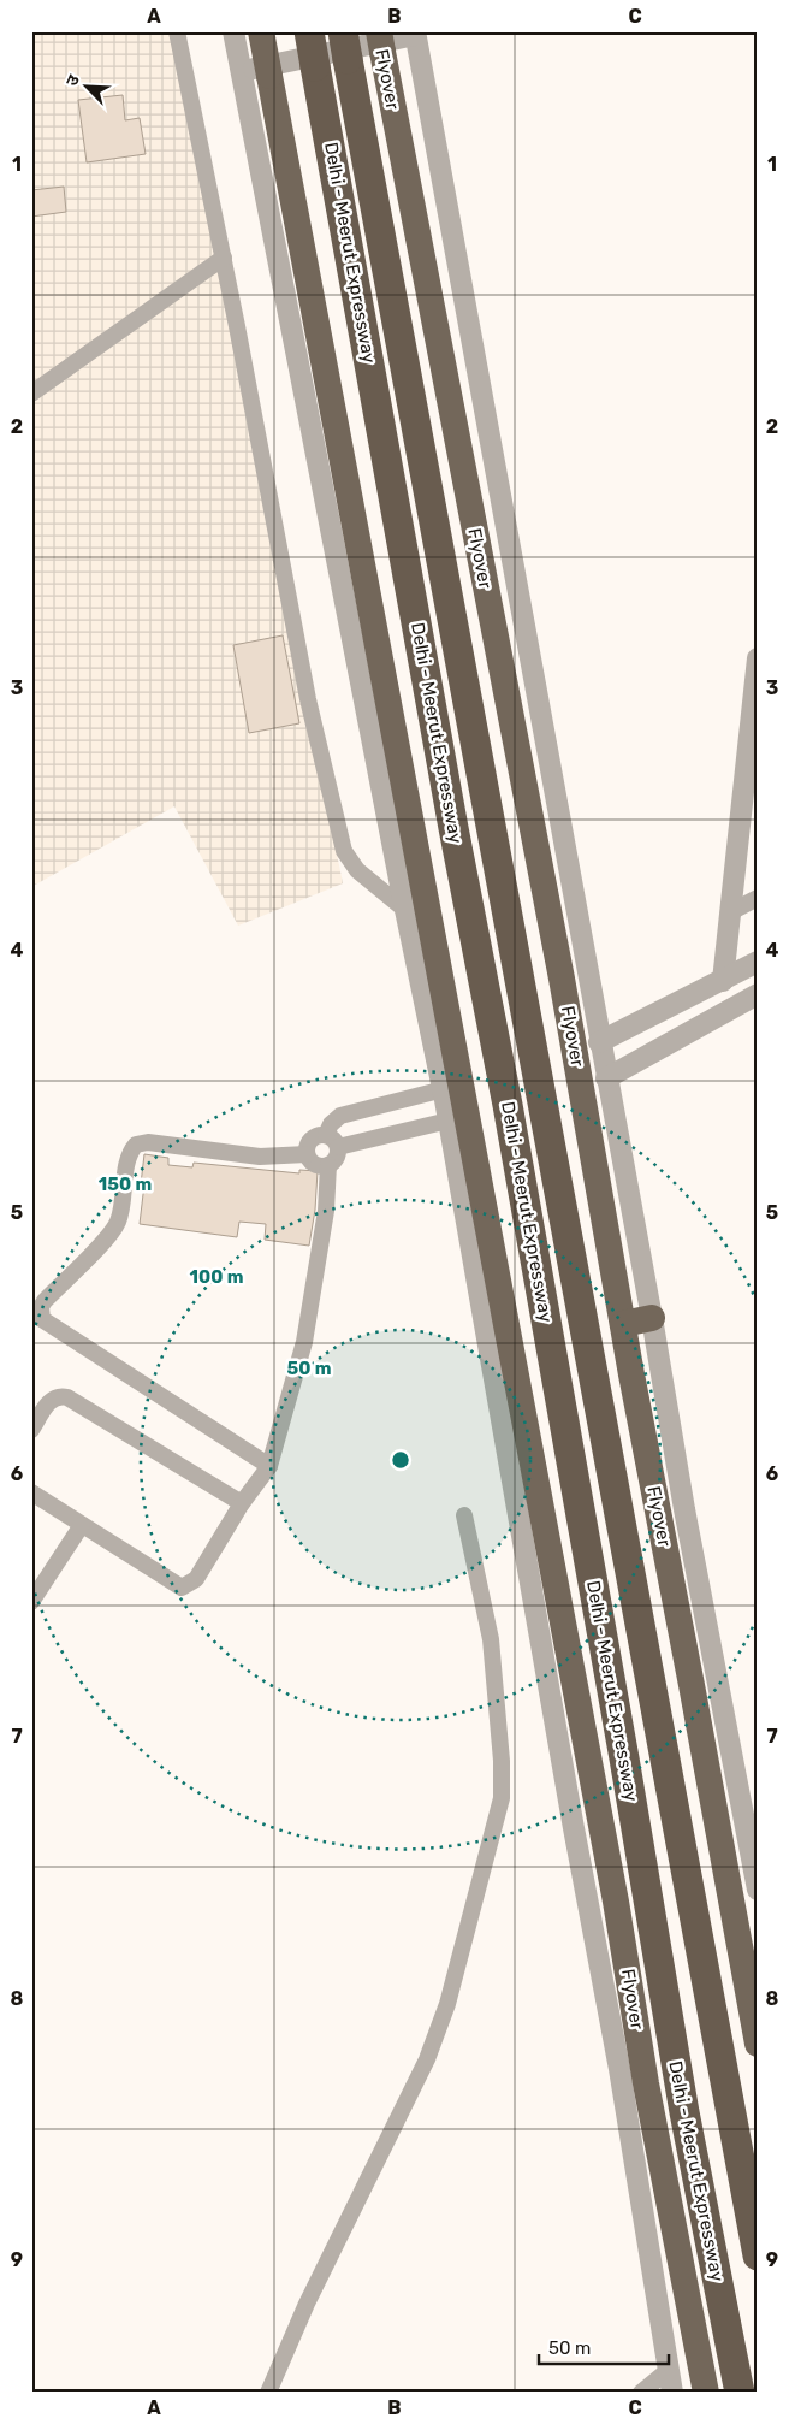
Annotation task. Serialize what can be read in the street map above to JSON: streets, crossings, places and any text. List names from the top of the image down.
{
  "streets": {
    "highway": ["Flyover", "Delhi - Meerut Expressway"]
  },
  "scale_bar": "50 m",
  "north": "top left",
  "grid": {
    "columns": ["A", "B", "C"],
    "rows": [
      "1",
      "2",
      "3",
      "4",
      "5",
      "6",
      "7",
      "8",
      "9"
    ]
  },
  "rings": ["150 m", "100 m", "50 m"]
}
